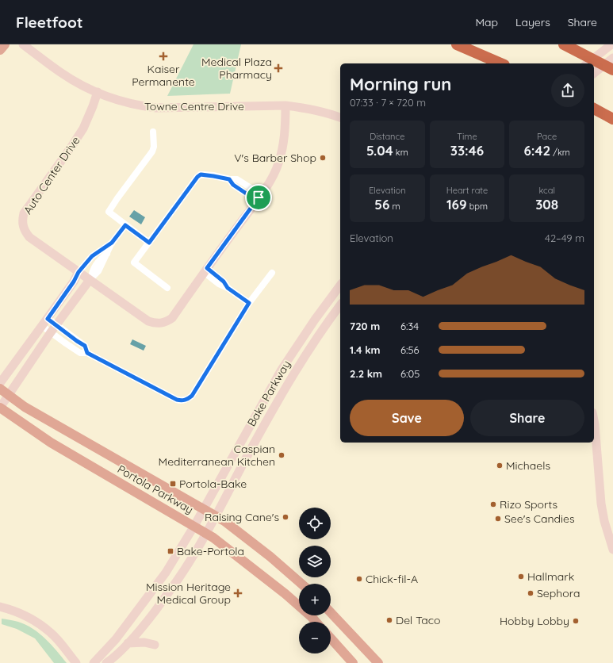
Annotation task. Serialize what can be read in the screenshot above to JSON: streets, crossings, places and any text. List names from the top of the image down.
{
  "streets": {
    "main road": [
      "Towne Centre Drive",
      "Auto Center Drive",
      "Bake Parkway",
      "Portola Parkway"
    ]
  },
  "crossings": [
    ["Towne Centre Drive", "Auto Center Drive"],
    ["Bake Parkway", "Portola Parkway"]
  ],
  "places": {
    "health": ["Kaiser Permanente", "Medical Plaza Pharmacy", "Mission Heritage Medical Group"],
    "other": [
      "V's Barber Shop",
      "Caspian Mediterranean Kitchen",
      "Michaels",
      "Rizo Sports",
      "Raising Cane's",
      "See's Candies",
      "Hallmark",
      "Chick-fil-A",
      "Sephora",
      "Del Taco",
      "Hobby Lobby"
    ],
    "transit": ["Portola-Bake", "Bake-Portola"]
  },
  "page": {
    "header": "Fleetfoot",
    "nav": ["Map", "Layers", "Share"],
    "heading": ["Morning run", "07:33 · 7 × 720 m"],
    "stats": [
      ["Distance", "5.04 km"],
      ["Time", "33:46"],
      ["Pace", "6:42 /km"],
      ["Elevation", "56 m"],
      ["Heart rate", "169 bpm"],
      ["kcal", "308"]
    ],
    "chart": ["Elevation", "42–49 m"],
    "list": [
      {
        "name": "720 m",
        "note": "6:34"
      },
      {
        "name": "1.4 km",
        "note": "6:56"
      },
      {
        "name": "2.2 km",
        "note": "6:05"
      }
    ],
    "buttons": ["Save", "Share"],
    "map_buttons": ["+", "−"]
  }
}
